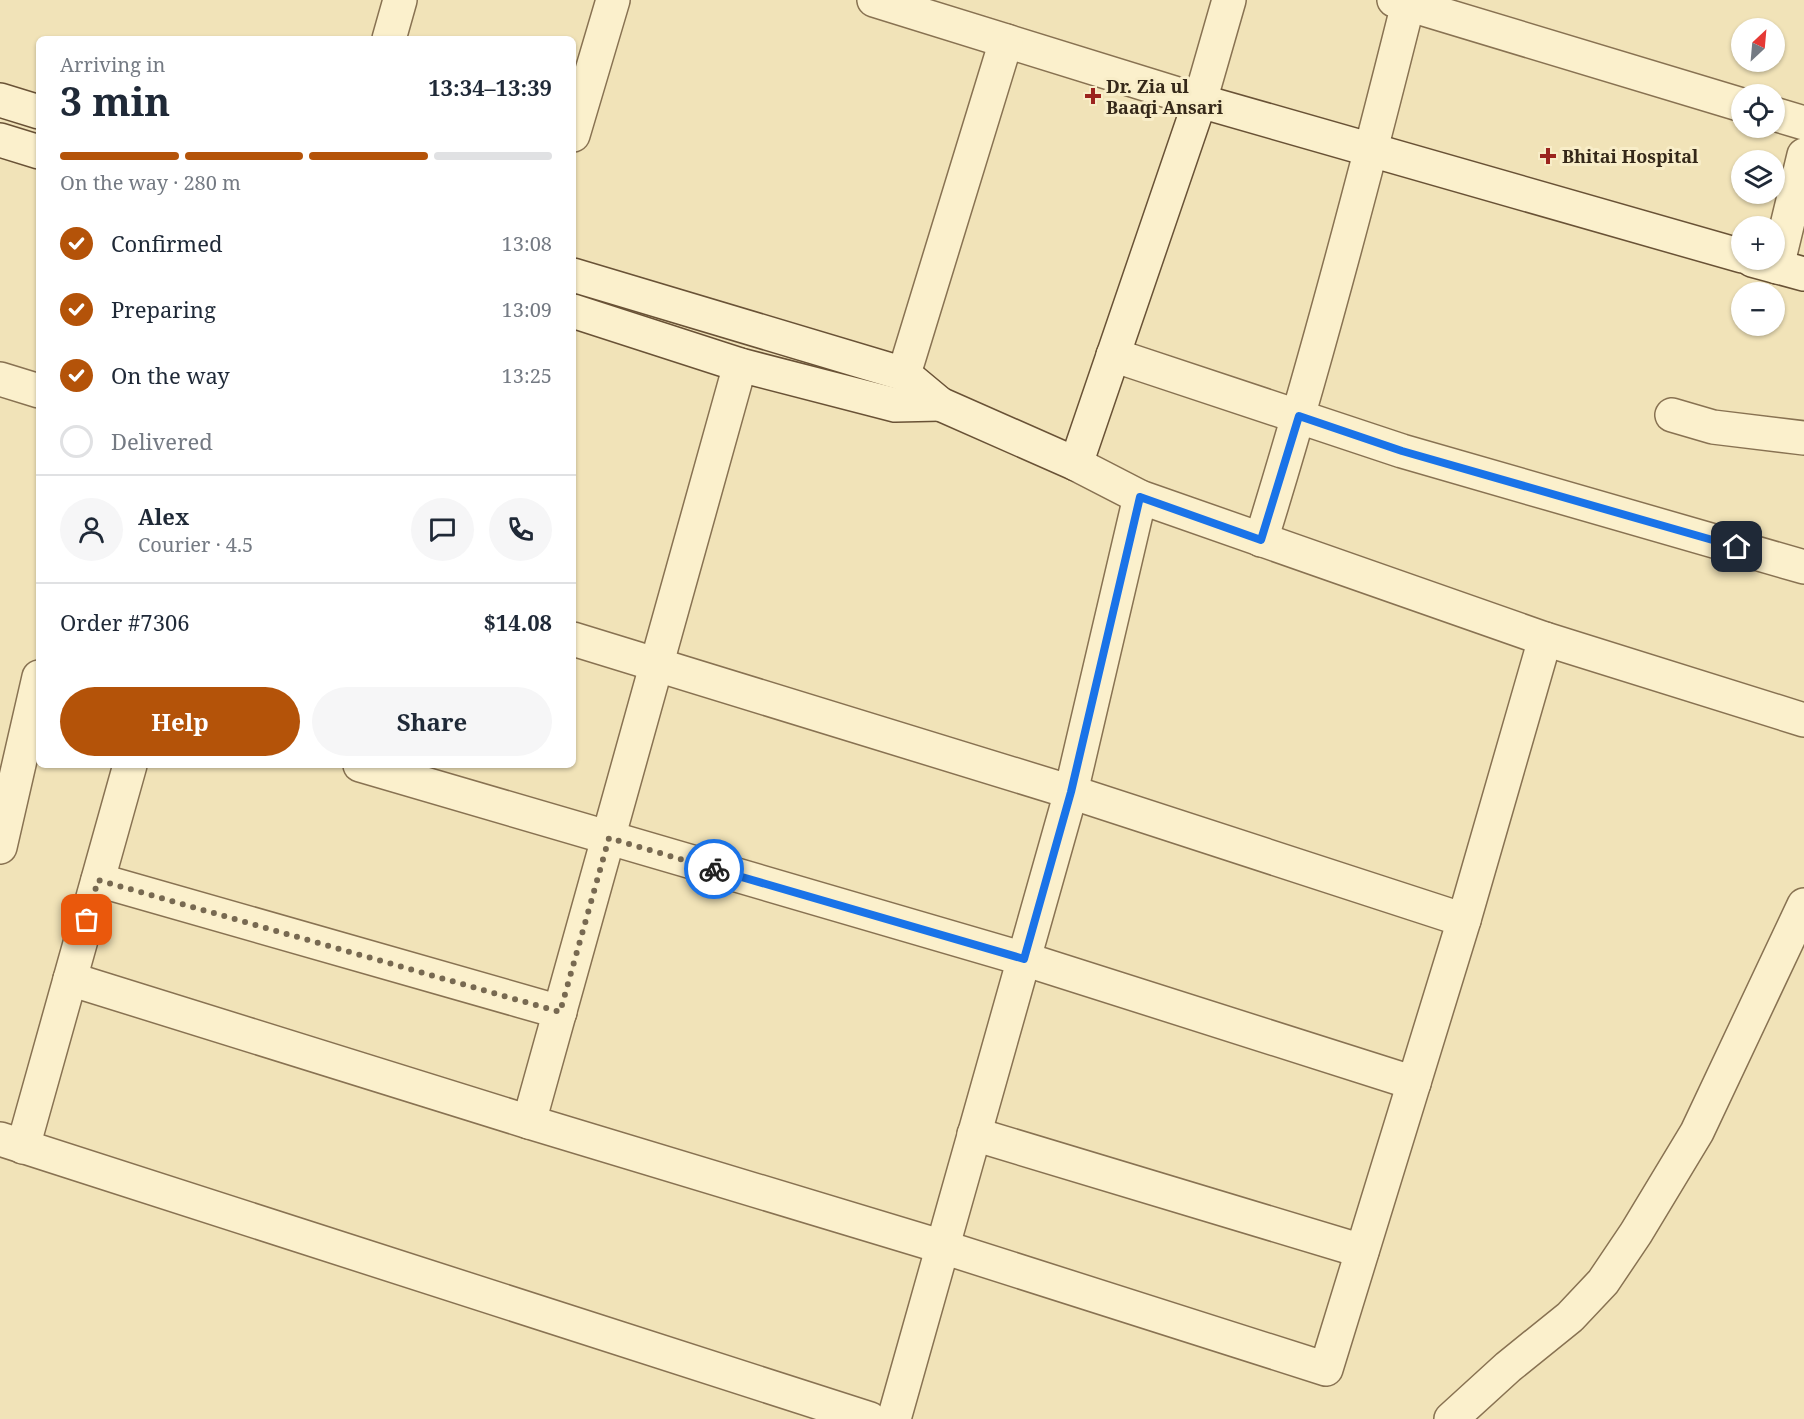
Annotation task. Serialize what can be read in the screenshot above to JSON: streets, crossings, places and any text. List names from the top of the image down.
{
  "places": {
    "health": ["Dr. Zia ul Baaqi Ansari", "Bhitai Hospital"]
  },
  "north": "top right",
  "page": {
    "map_buttons": ["+", "−"],
    "heading": ["3 min", "Arriving in", "13:34–13:39"],
    "panel": [
      "Alex",
      "Courier · 4.5",
      "Order #7306",
      "$14.08"
    ],
    "bar": "On the way · 280 m",
    "list": [
      ["Confirmed", "13:08"],
      ["Preparing", "13:09"],
      ["On the way", "13:25"],
      "Delivered"
    ],
    "buttons": ["Help", "Share"]
  }
}
